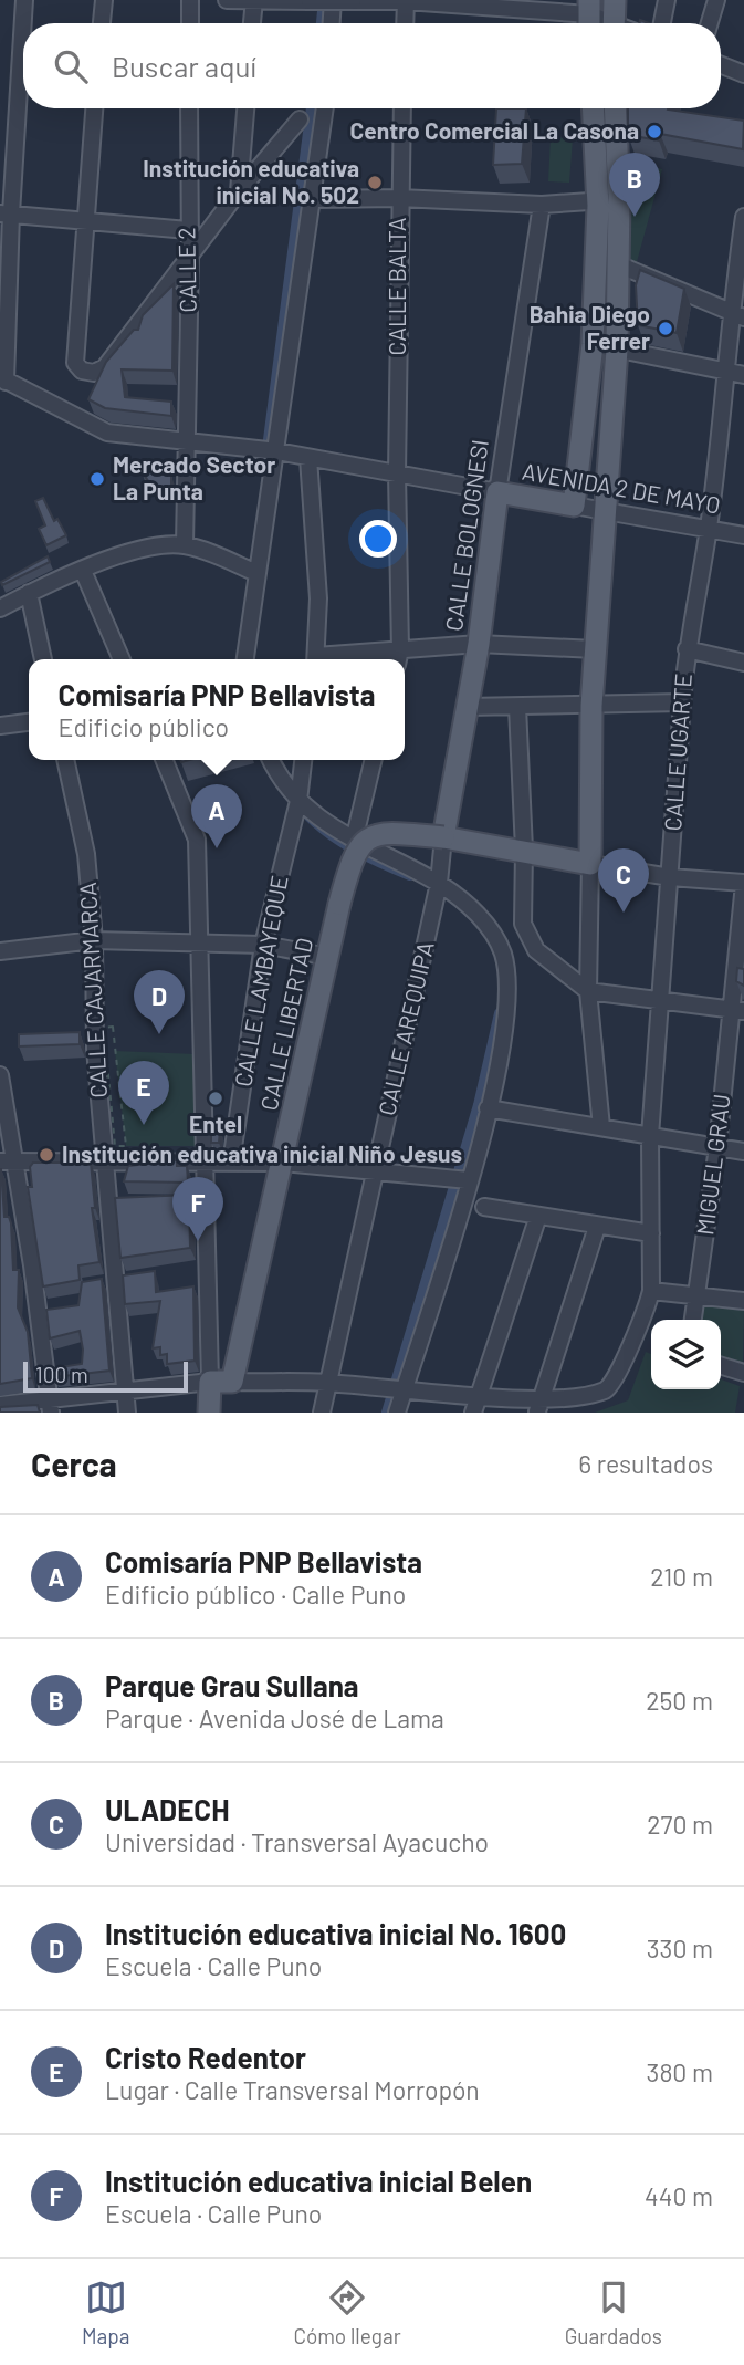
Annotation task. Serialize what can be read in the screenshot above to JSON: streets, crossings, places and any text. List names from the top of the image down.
{
  "streets": {
    "main road": ["AVENIDA 2 DE MAYO", "CALLE BOLOGNESI", "CALLE LIBERTAD"],
    "street": [
      "CALLE 2",
      "CALLE BALTA",
      "CALLE UGARTE",
      "CALLE LAMBAYEQUE",
      "CALLE CAJARMARCA",
      "CALLE AREQUIPA",
      "MIGUEL GRAU"
    ]
  },
  "crossings": [
    ["CALLE 2", "AVENIDA 2 DE MAYO"],
    ["CALLE BALTA", "AVENIDA 2 DE MAYO"],
    ["AVENIDA 2 DE MAYO", "CALLE BOLOGNESI"],
    ["AVENIDA 2 DE MAYO", "CALLE UGARTE"],
    ["CALLE BOLOGNESI", "CALLE LIBERTAD"],
    ["CALLE BOLOGNESI", "CALLE AREQUIPA"]
  ],
  "places": [
    "Centro Comercial La Casona",
    "Institución educativa inicial No. 502",
    "Bahia Diego Ferrer",
    "Mercado Sector La Punta",
    "Entel",
    "Institución educativa inicial Niño Jesus"
  ],
  "scale_bar": "100 m",
  "page": {
    "search": "Buscar aquí",
    "pins": [
      "B",
      "A",
      "C",
      "D",
      "E",
      "F"
    ],
    "popup": ["Comisaría PNP Bellavista", "Edificio público"],
    "scale": "100 m",
    "heading": ["Cerca", "6 resultados"],
    "list": [
      {
        "mark": "A",
        "name": "Comisaría PNP Bellavista",
        "note": "Edificio público · Calle Puno",
        "value": "210 m"
      },
      {
        "mark": "B",
        "name": "Parque Grau Sullana",
        "note": "Parque · Avenida José de Lama",
        "value": "250 m"
      },
      {
        "mark": "C",
        "name": "ULADECH",
        "note": "Universidad · Transversal Ayacucho",
        "value": "270 m"
      },
      {
        "mark": "D",
        "name": "Institución educativa inicial No. 1600",
        "note": "Escuela · Calle Puno",
        "value": "330 m"
      },
      {
        "mark": "E",
        "name": "Cristo Redentor",
        "note": "Lugar · Calle Transversal Morropón",
        "value": "380 m"
      },
      {
        "mark": "F",
        "name": "Institución educativa inicial Belen",
        "note": "Escuela · Calle Puno",
        "value": "440 m"
      }
    ],
    "nav": ["Mapa", "Cómo llegar", "Guardados"]
  }
}
